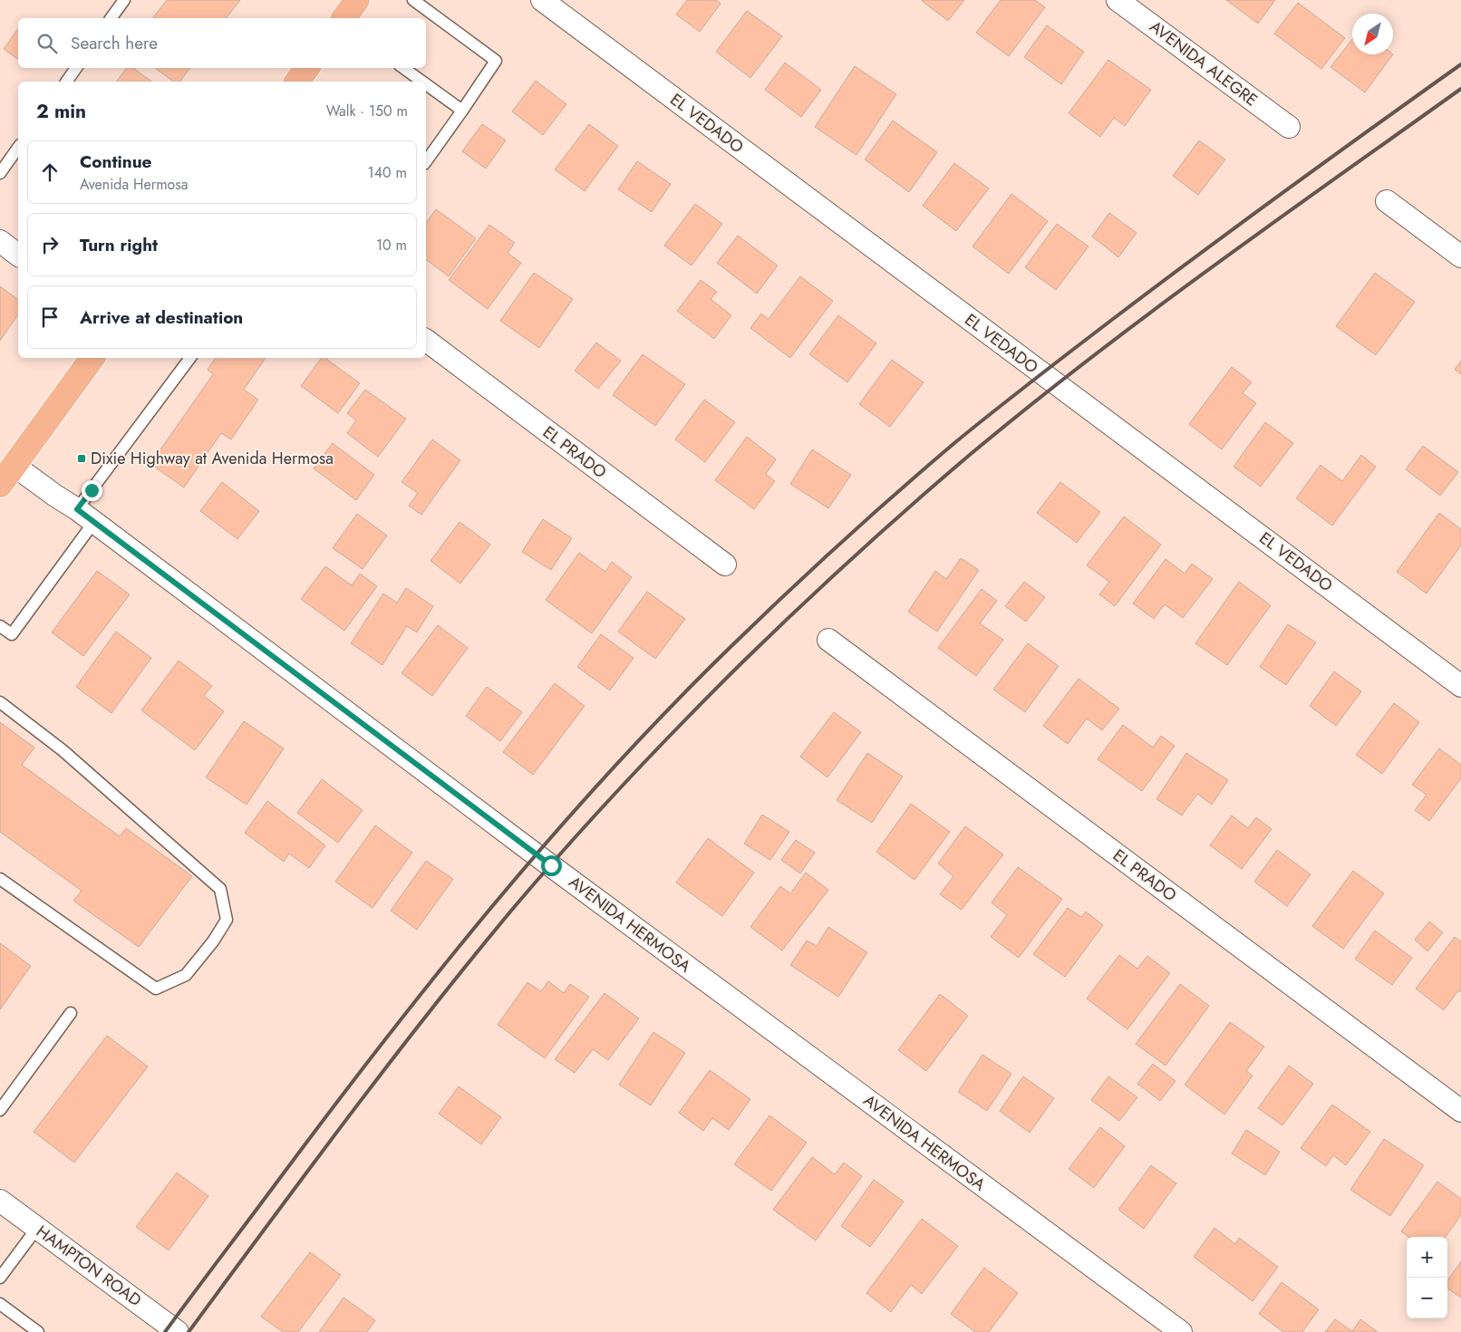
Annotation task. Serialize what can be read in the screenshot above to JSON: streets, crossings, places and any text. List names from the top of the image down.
{
  "streets": {
    "street": [
      "AVENIDA ALEGRE",
      "EL VEDADO",
      "EL PRADO",
      "AVENIDA HERMOSA",
      "HAMPTON ROAD"
    ]
  },
  "places": {
    "transit": ["Dixie Highway at Avenida Hermosa"]
  },
  "north": "bottom left",
  "page": {
    "search": "Search here",
    "heading": ["2 min", "Walk · 150 m"],
    "list": [
      ["Continue", "Avenida Hermosa", "140 m"],
      ["Turn right", "10 m"],
      "Arrive at destination"
    ],
    "map_buttons": ["+", "−"]
  }
}
